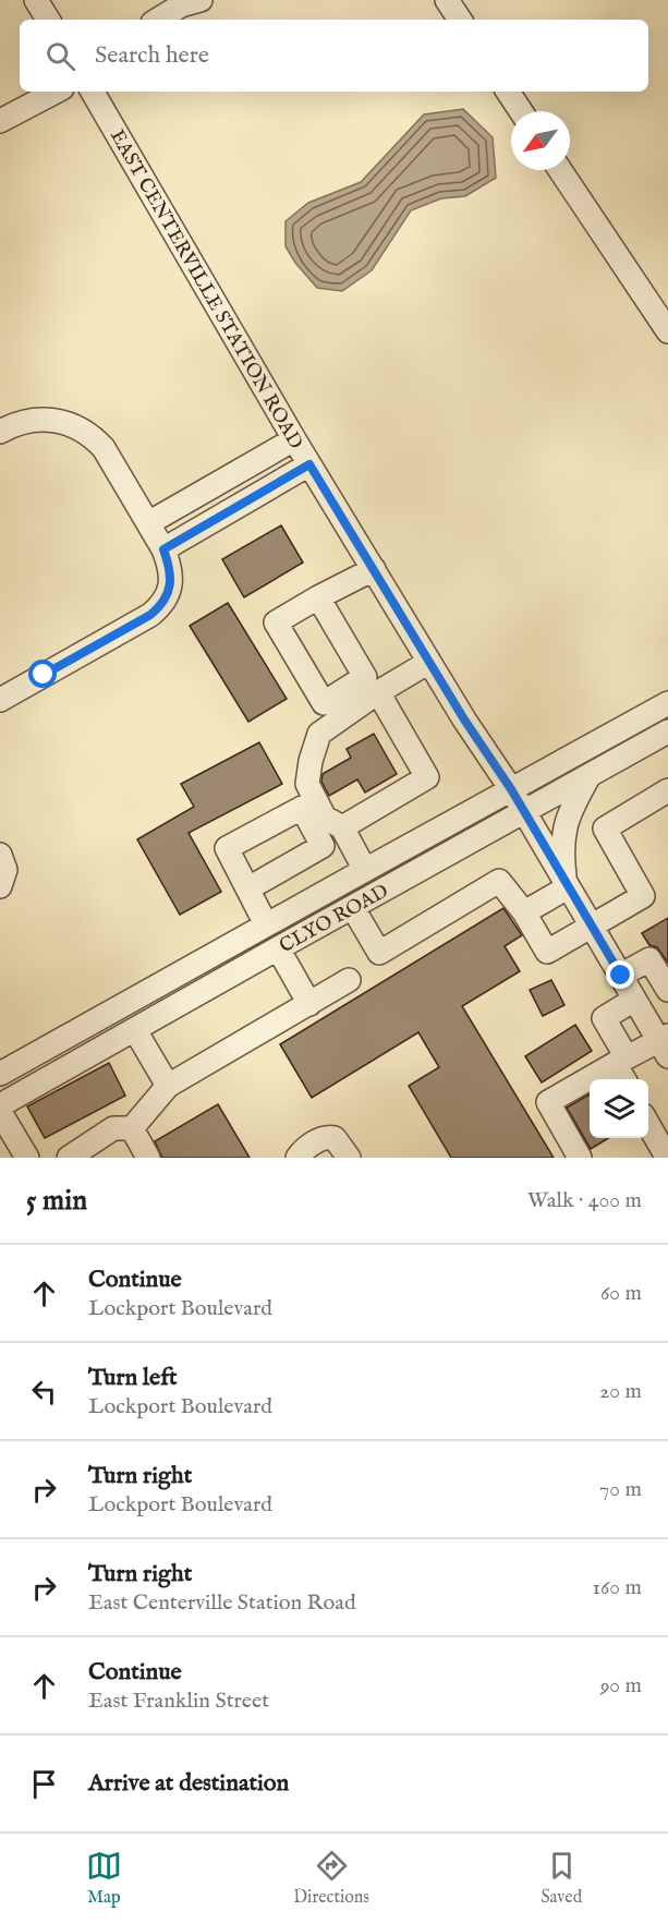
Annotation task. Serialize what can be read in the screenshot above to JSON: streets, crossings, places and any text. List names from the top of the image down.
{
  "streets": {
    "street": ["EAST CENTERVILLE STATION ROAD", "CLYO ROAD"]
  },
  "crossings": [
    ["EAST CENTERVILLE STATION ROAD", "CLYO ROAD"]
  ],
  "north": "bottom left",
  "page": {
    "search": "Search here",
    "heading": ["5 min", "Walk · 400 m"],
    "list": [
      ["Continue", "Lockport Boulevard", "60 m"],
      ["Turn left", "Lockport Boulevard", "20 m"],
      ["Turn right", "Lockport Boulevard", "70 m"],
      ["Turn right", "East Centerville Station Road", "160 m"],
      ["Continue", "East Franklin Street", "90 m"],
      "Arrive at destination"
    ],
    "nav": ["Map", "Directions", "Saved"]
  }
}
